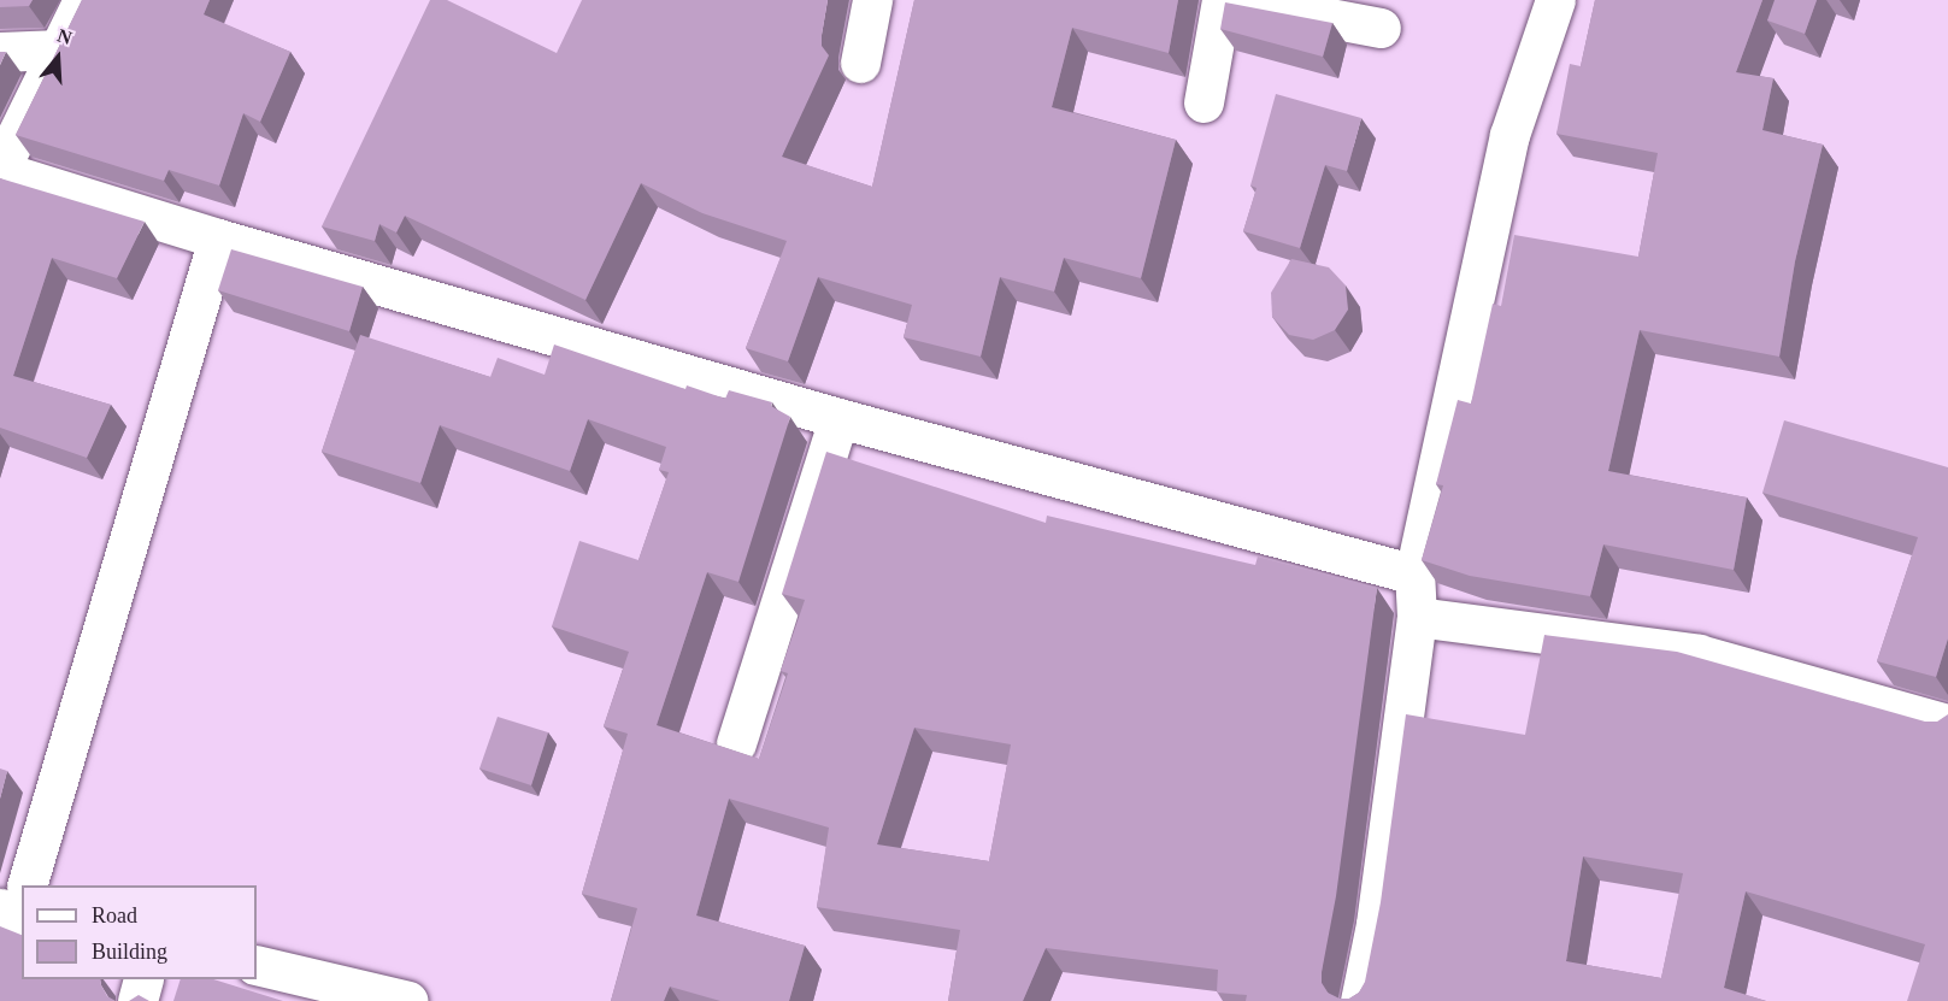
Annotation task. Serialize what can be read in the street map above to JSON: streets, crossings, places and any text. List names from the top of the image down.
{
  "legend": ["Road", "Building"],
  "north": "top"
}
